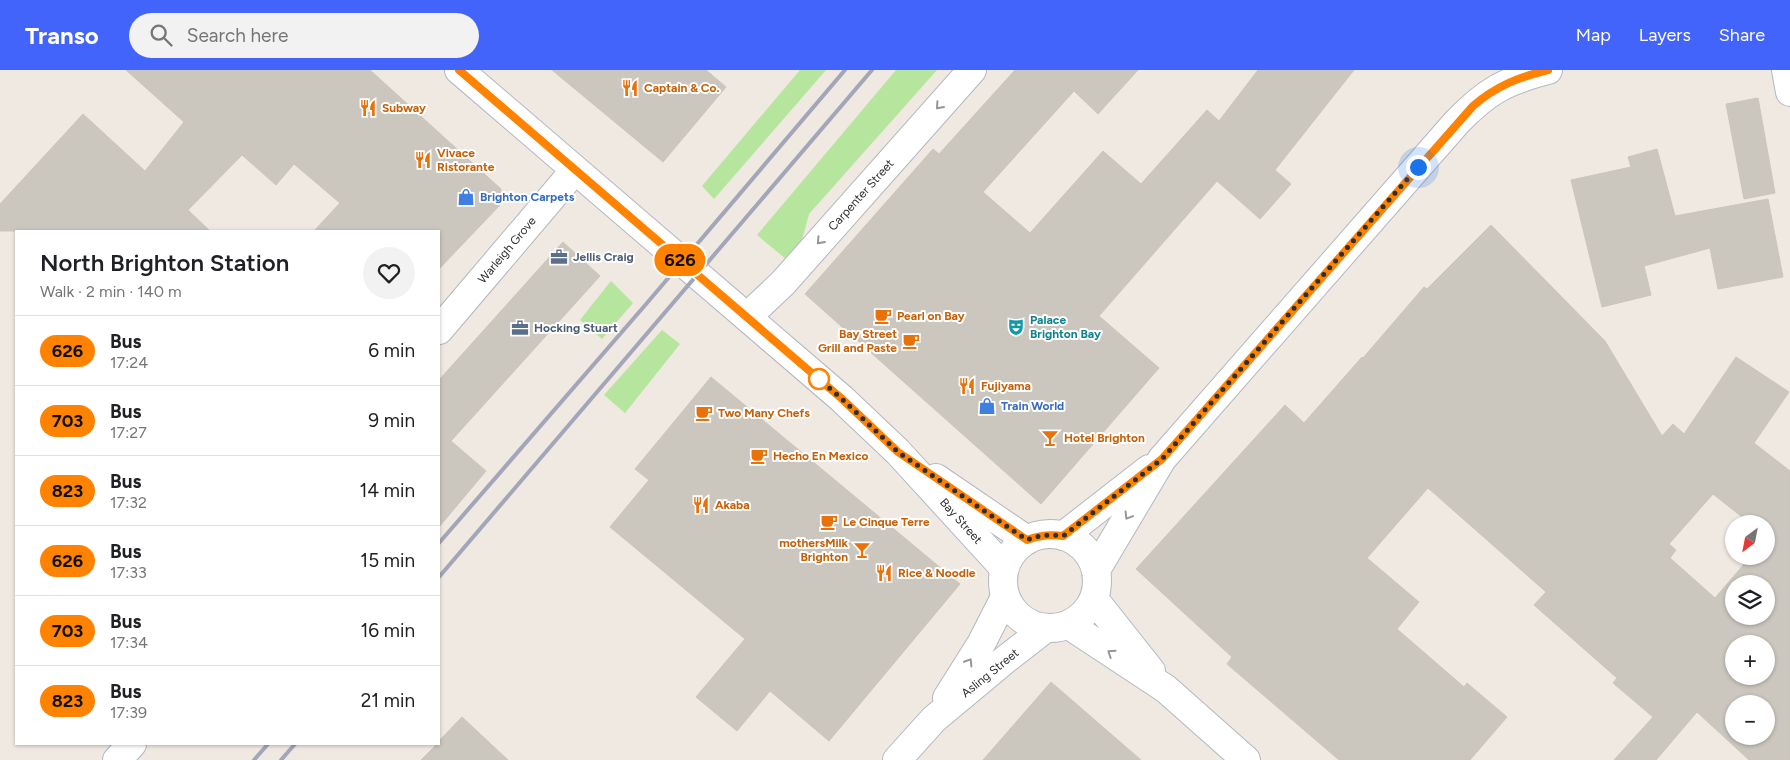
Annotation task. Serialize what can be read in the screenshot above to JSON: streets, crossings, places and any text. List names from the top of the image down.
{
  "streets": {
    "street": [
      "Carpenter Street",
      "Warleigh Grove",
      "Bay Street",
      "Asling Street"
    ]
  },
  "crossings": [
    ["Carpenter Street", "Bay Street"],
    ["Warleigh Grove", "Bay Street"],
    ["Bay Street", "Asling Street"]
  ],
  "one_way": ["Carpenter Street"],
  "places": {
    "restaurant": [
      "Captain & Co.",
      "Subway",
      "Vivace Ristorante",
      "Fujiyama",
      "Akaba",
      "Rice & Noodle"
    ],
    "shop": ["Brighton Carpets", "Train World"],
    "office": ["Jellis Craig", "Hocking Stuart"],
    "cafe": [
      "Pearl on Bay",
      "Bay Street Grill and Paste",
      "Two Many Chefs",
      "Hecho En Mexico",
      "Le Cinque Terre"
    ],
    "theatre": ["Palace Brighton Bay"],
    "bar": ["Hotel Brighton", "mothersMilk Brighton"]
  },
  "lines": ["bus line 626"],
  "north": "bottom left",
  "page": {
    "header": "Transo",
    "search": "Search here",
    "nav": ["Map", "Layers", "Share"],
    "on_map": "626",
    "heading": ["North Brighton Station", "Walk · 2 min · 140 m"],
    "list": [
      {
        "mark": "626",
        "name": "Bus",
        "note": "17:24",
        "value": "6 min"
      },
      {
        "mark": "703",
        "name": "Bus",
        "note": "17:27",
        "value": "9 min"
      },
      {
        "mark": "823",
        "name": "Bus",
        "note": "17:32",
        "value": "14 min"
      },
      {
        "mark": "626",
        "name": "Bus",
        "note": "17:33",
        "value": "15 min"
      },
      {
        "mark": "703",
        "name": "Bus",
        "note": "17:34",
        "value": "16 min"
      },
      {
        "mark": "823",
        "name": "Bus",
        "note": "17:39",
        "value": "21 min"
      }
    ],
    "map_buttons": ["+", "−"]
  }
}
